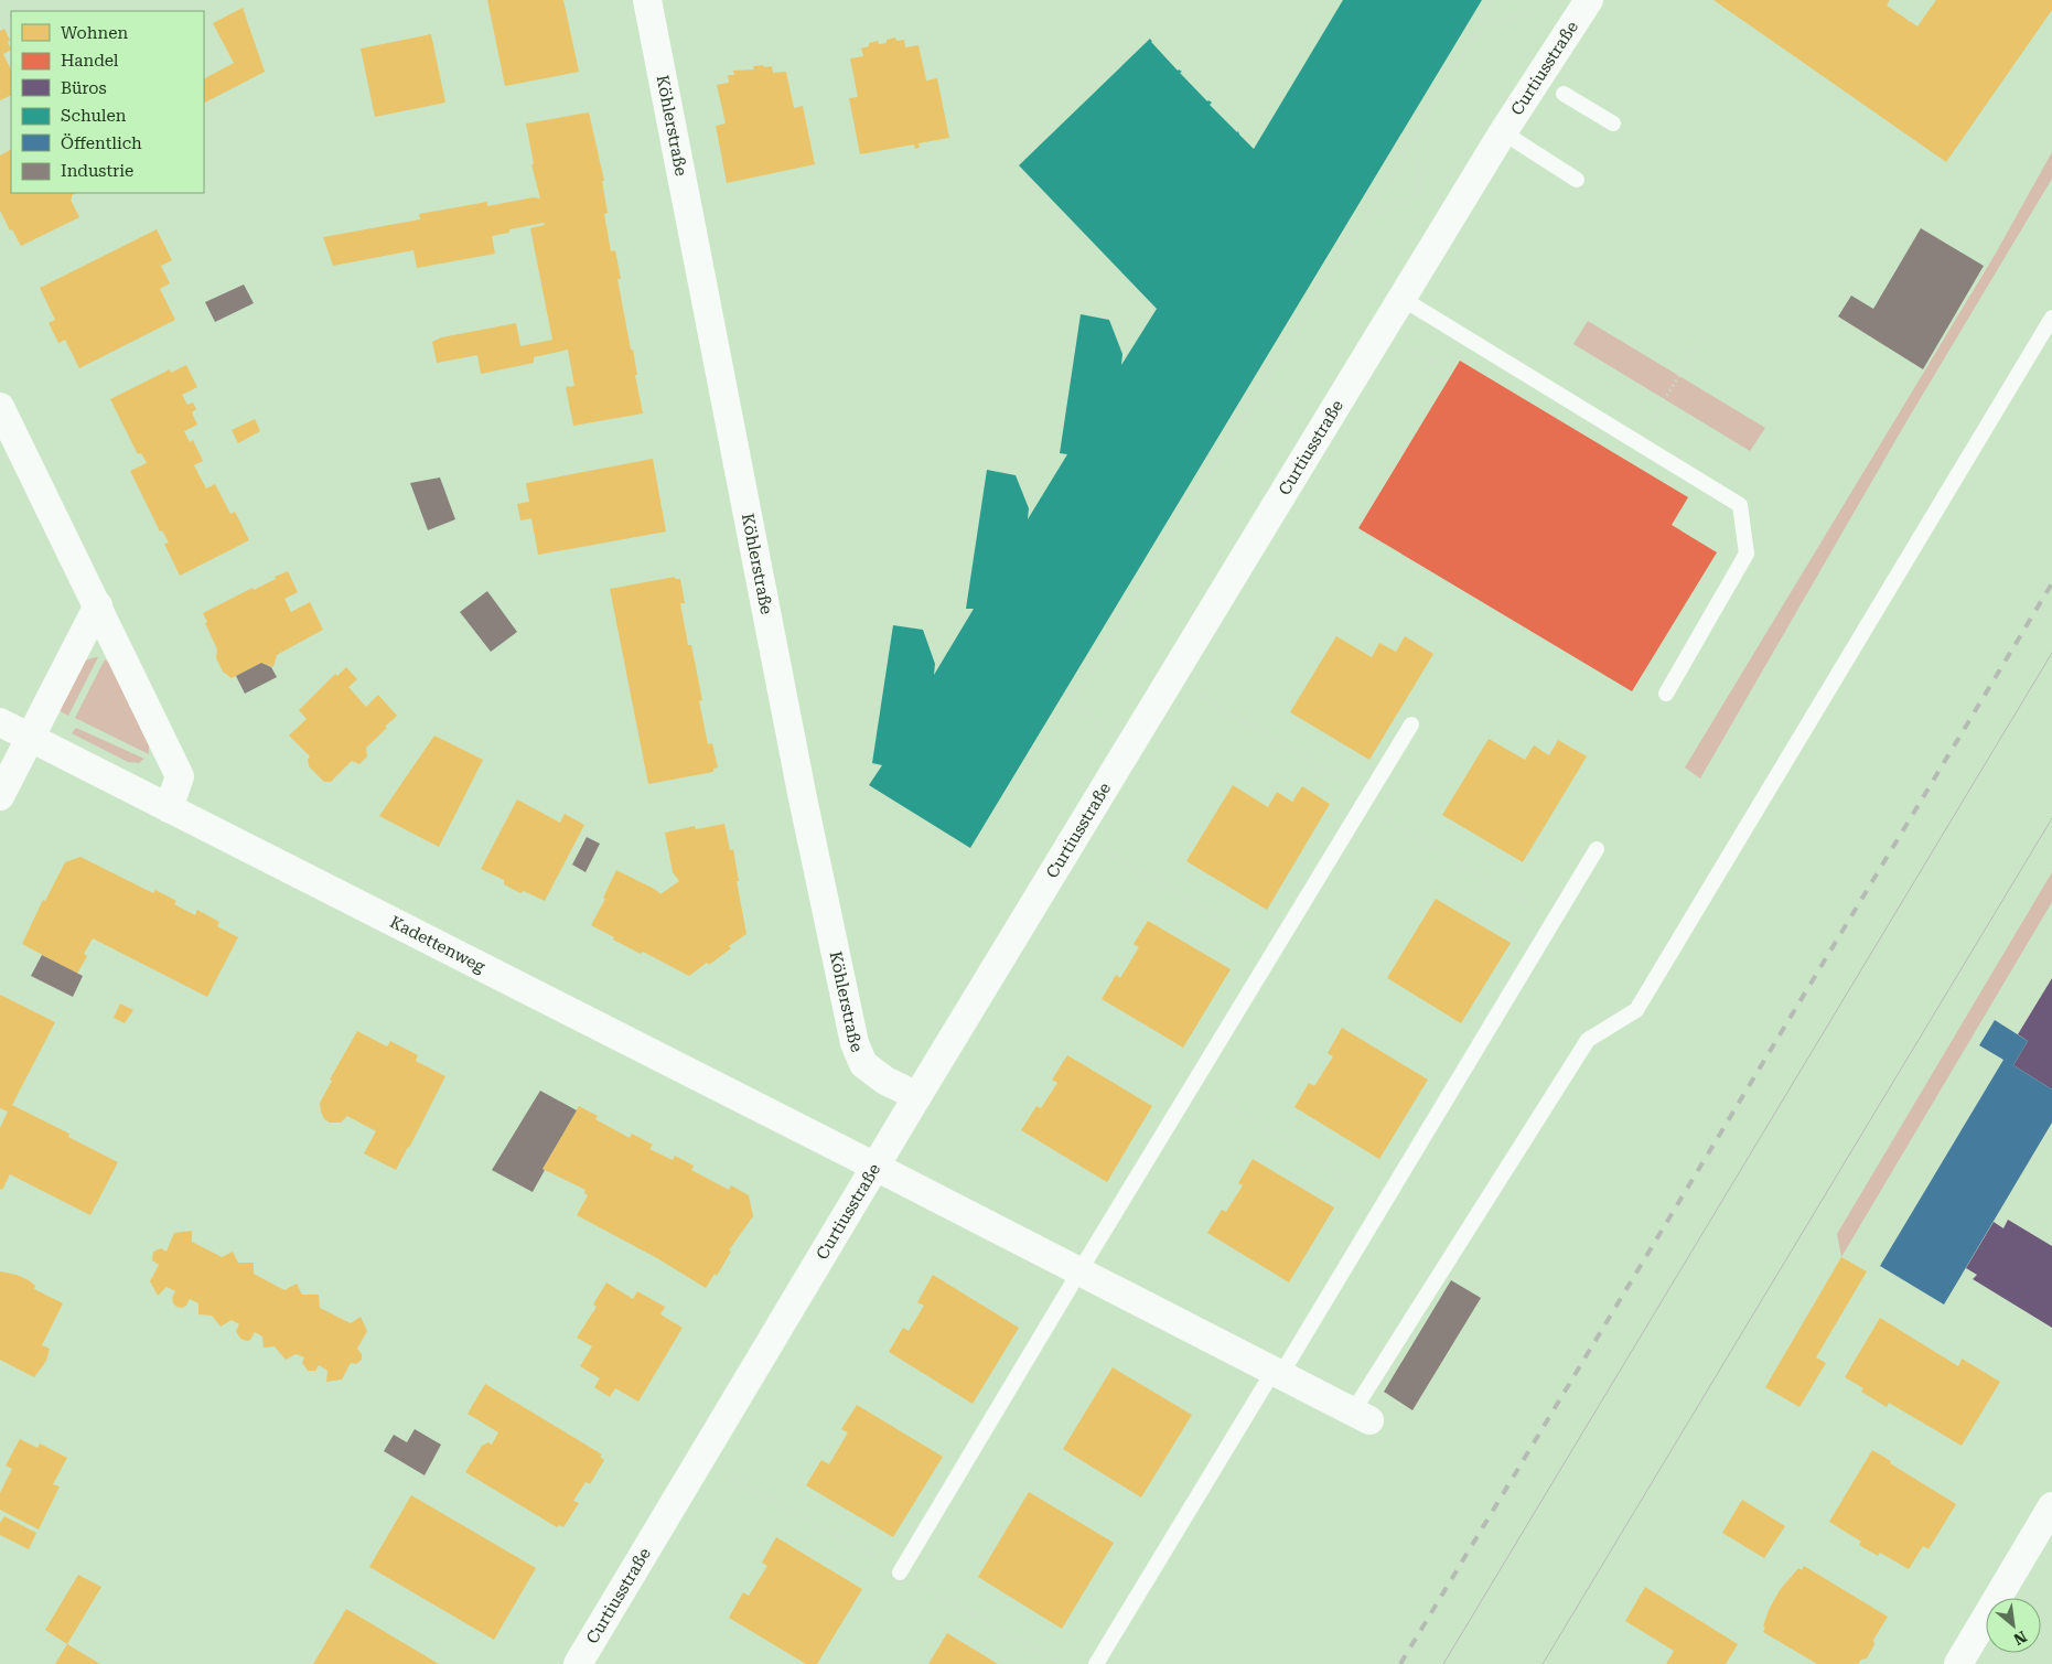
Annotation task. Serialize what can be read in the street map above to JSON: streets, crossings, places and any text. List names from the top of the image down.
{
  "streets": {
    "street": ["Curtiusstraße", "Köhlerstraße", "Kadettenweg"]
  },
  "crossings": [
    ["Curtiusstraße", "Köhlerstraße"],
    ["Curtiusstraße", "Kadettenweg"]
  ],
  "legend": [
    "Wohnen",
    "Handel",
    "Büros",
    "Schulen",
    "Öffentlich",
    "Industrie"
  ],
  "north": "bottom right"
}
